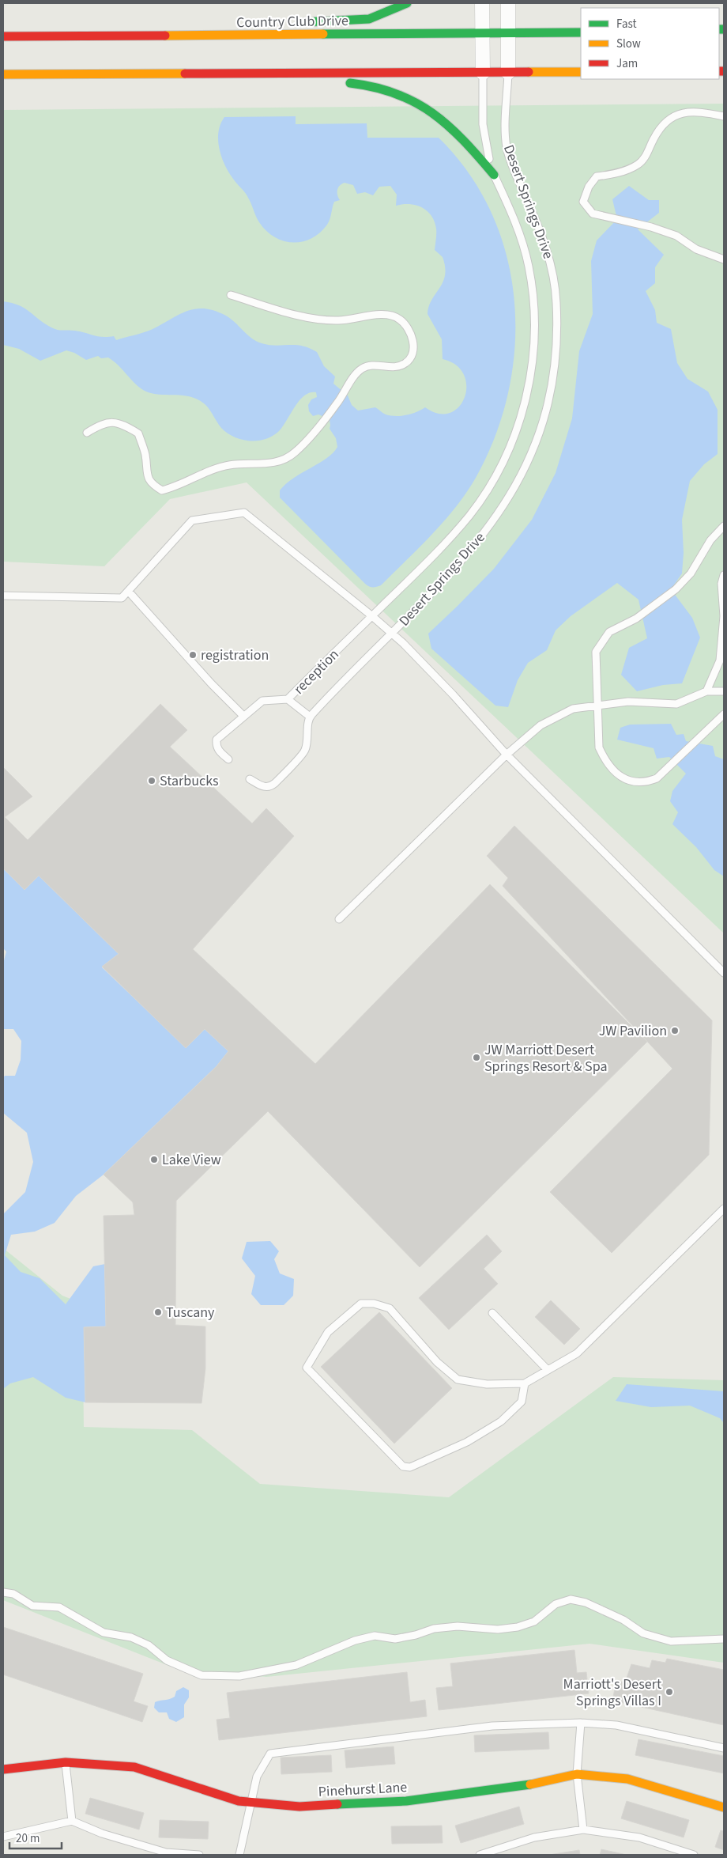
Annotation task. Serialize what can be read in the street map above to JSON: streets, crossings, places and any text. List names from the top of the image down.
{
  "streets": {
    "main road": ["Country Club Drive", "Pinehurst Lane"],
    "lane": ["Desert Springs Drive", "reception"]
  },
  "crossings": [
    ["Desert Springs Drive", "reception"]
  ],
  "places": [
    "registration",
    "Starbucks",
    "JW Pavilion",
    "JW Marriott Desert Springs Resort & Spa",
    "Lake View",
    "Tuscany",
    "Marriott's Desert Springs Villas I"
  ],
  "legend": ["Fast", "Slow", "Jam"],
  "scale_bar": "20 m"
}
